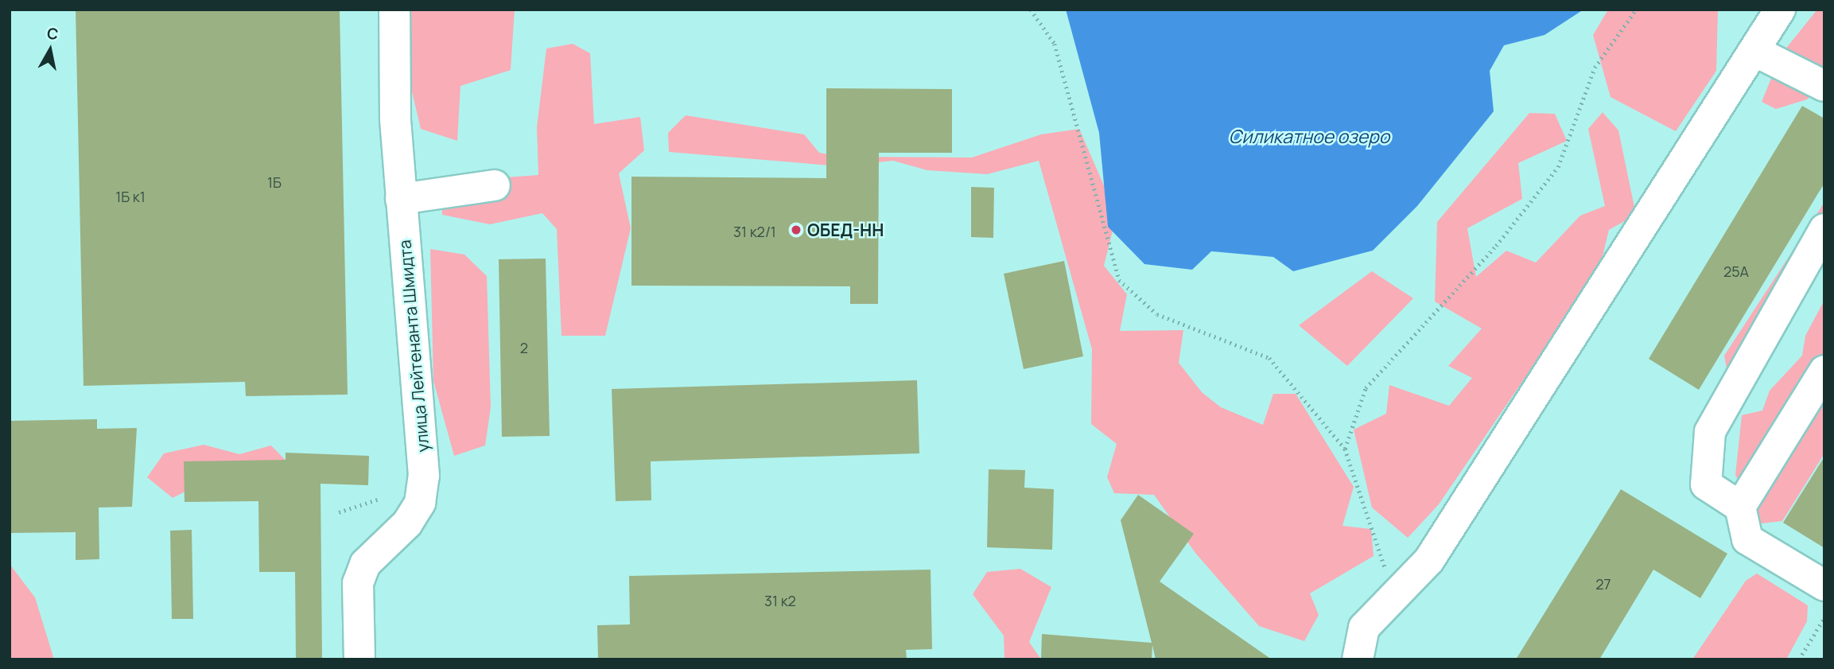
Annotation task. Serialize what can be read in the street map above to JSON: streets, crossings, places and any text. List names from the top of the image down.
{
  "streets": {
    "street": ["улица Лейтенанта Шмидта"]
  },
  "water": ["Силикатное озеро"],
  "places": ["ОБЕД-НН"],
  "house_numbers": [
    "1Б",
    "1Б к1",
    "31 к2/1",
    "25А",
    "2",
    "27",
    "31 к2"
  ],
  "north": "top"
}
